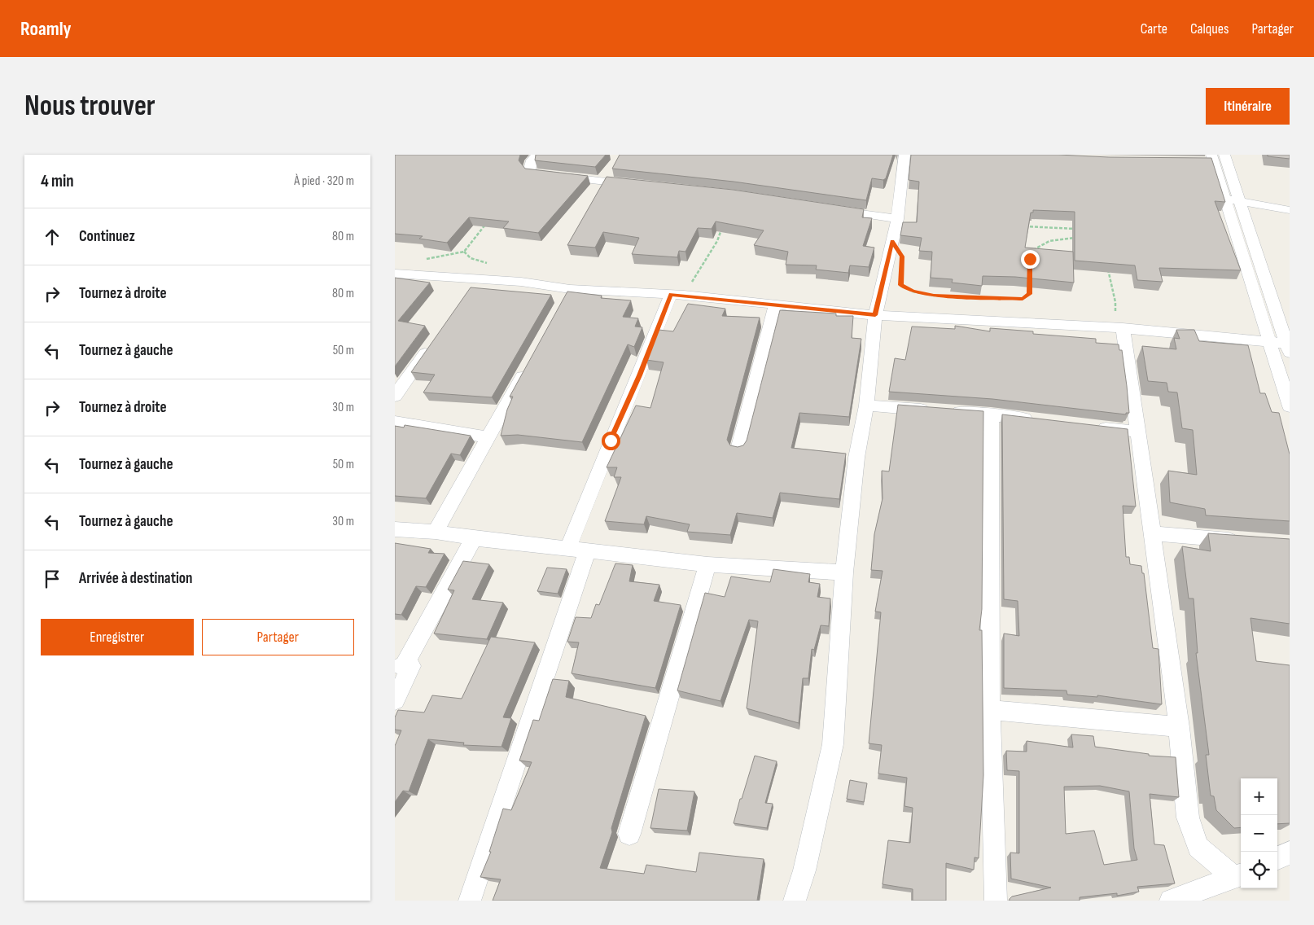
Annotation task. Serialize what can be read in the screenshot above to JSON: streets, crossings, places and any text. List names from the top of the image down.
{
  "page": {
    "header": "Roamly",
    "nav": ["Carte", "Calques", "Partager"],
    "buttons": [
      "Itinéraire",
      ["Enregistrer", "Partager"]
    ],
    "title": "Nous trouver",
    "heading": ["4 min", "À pied · 320 m"],
    "list": [
      ["Continuez", "80 m"],
      ["Tournez à droite", "80 m"],
      ["Tournez à gauche", "50 m"],
      ["Tournez à droite", "30 m"],
      ["Tournez à gauche", "50 m"],
      ["Tournez à gauche", "30 m"],
      "Arrivée à destination"
    ],
    "map_buttons": ["+", "−"]
  }
}
